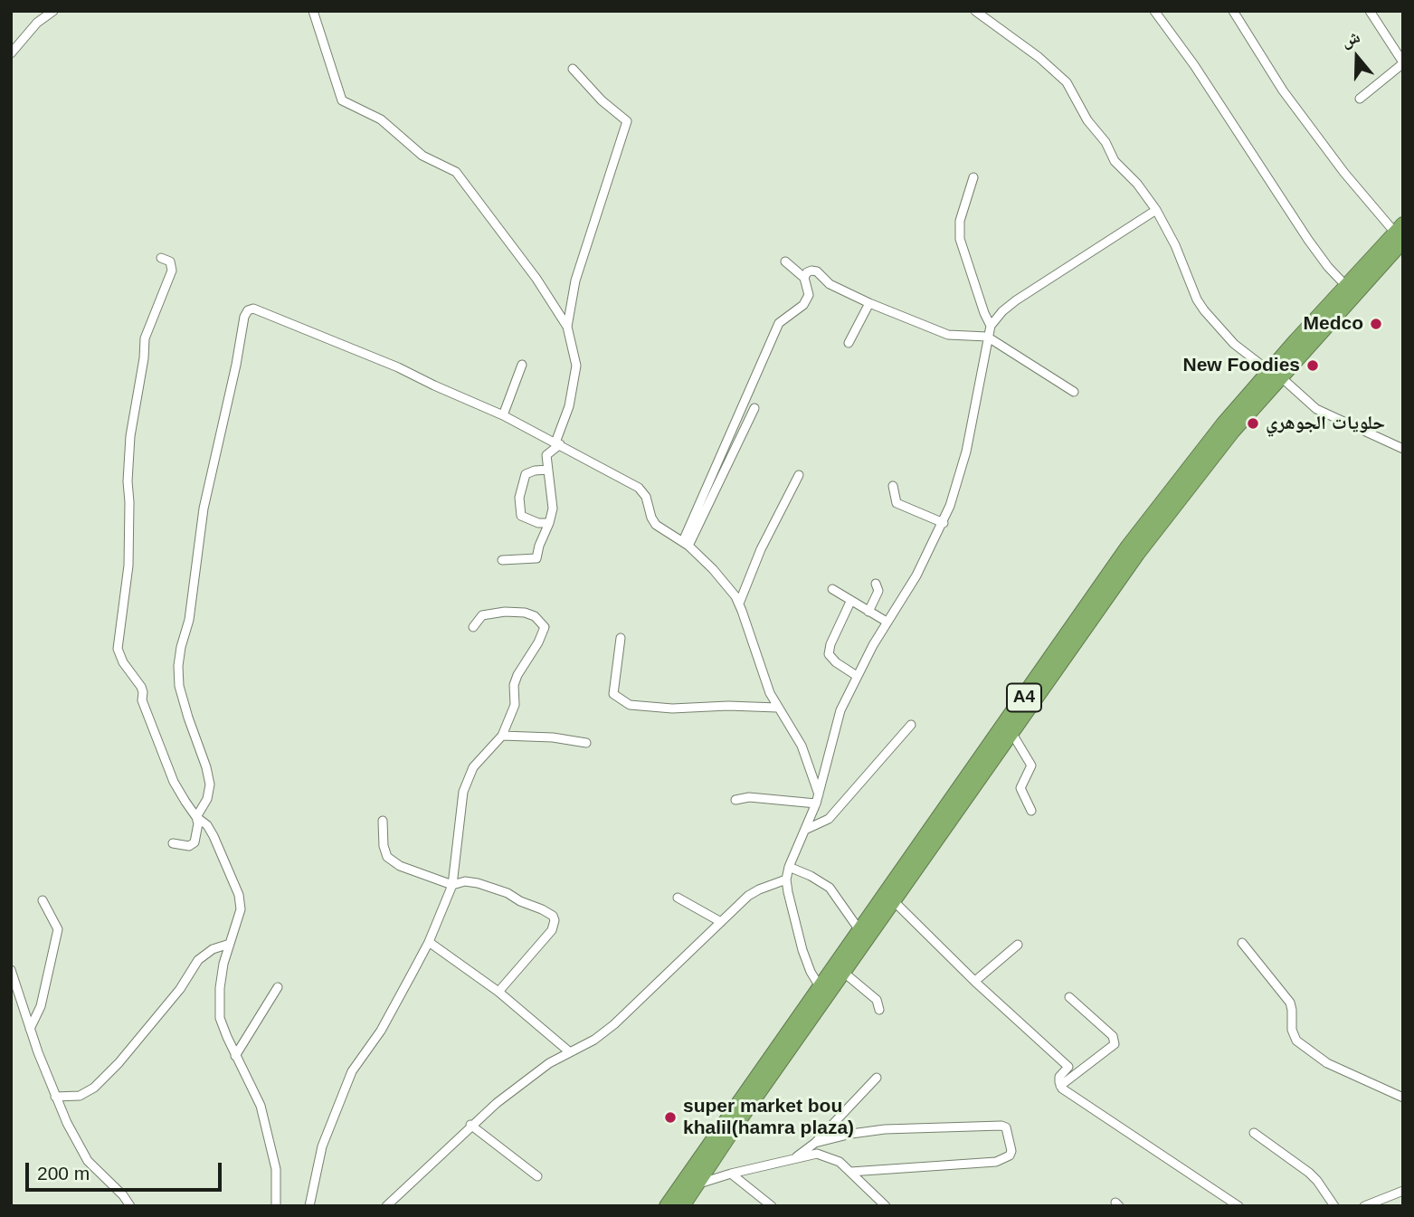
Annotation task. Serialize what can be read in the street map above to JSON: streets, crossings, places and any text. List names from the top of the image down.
{
  "streets": {
    "highway": ["A4"]
  },
  "places": [
    "Medco",
    "New Foodies",
    "حلويات الجوهري",
    "super market bou khalil(hamra plaza)"
  ],
  "scale_bar": "200 m",
  "north": "top"
}
